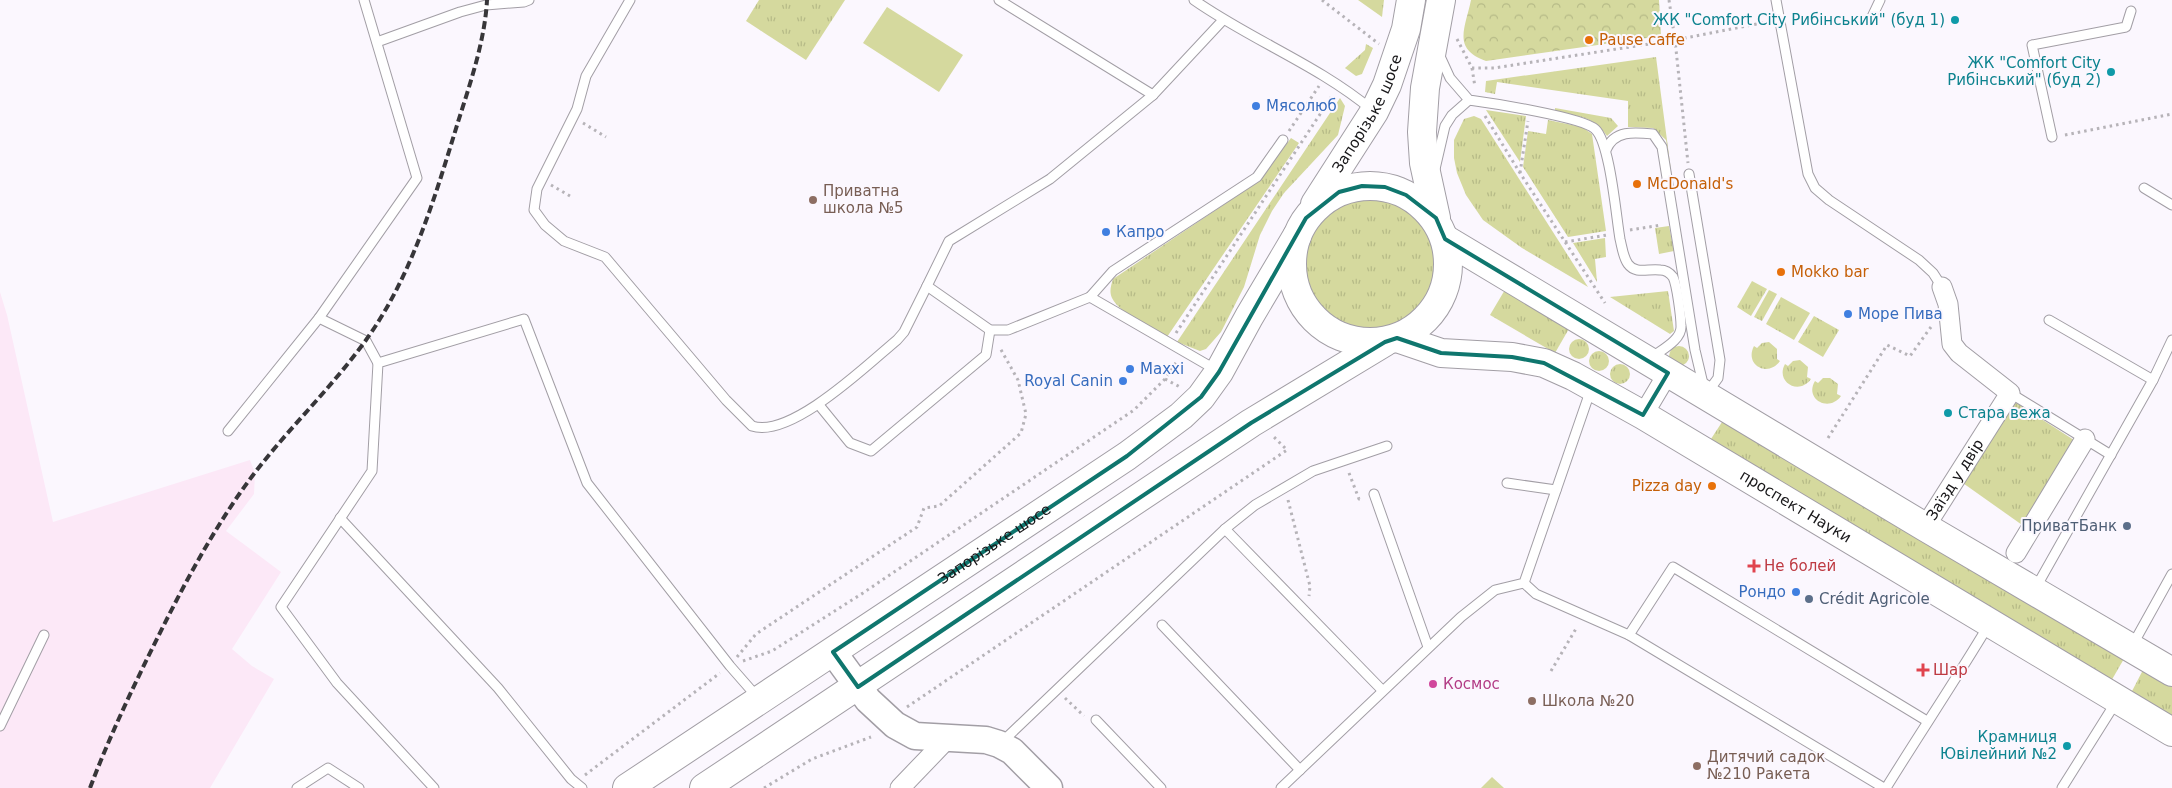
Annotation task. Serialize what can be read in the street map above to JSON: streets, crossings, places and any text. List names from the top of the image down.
{
  "streets": {
    "main road": ["Запорізьке шосе", "проспект Науки"],
    "street": ["Заїзд у двір"]
  },
  "crossings": [
    ["Запорізьке шосе", "проспект Науки"]
  ],
  "places": {
    "other": [
      "ЖК \"Comfort City Рибінський\" (буд 1)",
      "Pause caffe",
      "ЖК \"Comfort City Рибінський\" (буд 2)",
      "Мясолюб",
      "McDonald's",
      "Приватна школа №5",
      "Капро",
      "Mokko bar",
      "Море Пива",
      "Maxxi",
      "Royal Canin",
      "Стара вежа",
      "Pizza day",
      "ПриватБанк",
      "Рондо",
      "Crédit Agricole",
      "Космос",
      "Школа №20",
      "Крамниця Ювілейний №2",
      "Дитячий садок №210 Ракета"
    ],
    "health": ["Не болей", "Шар"]
  }
}
